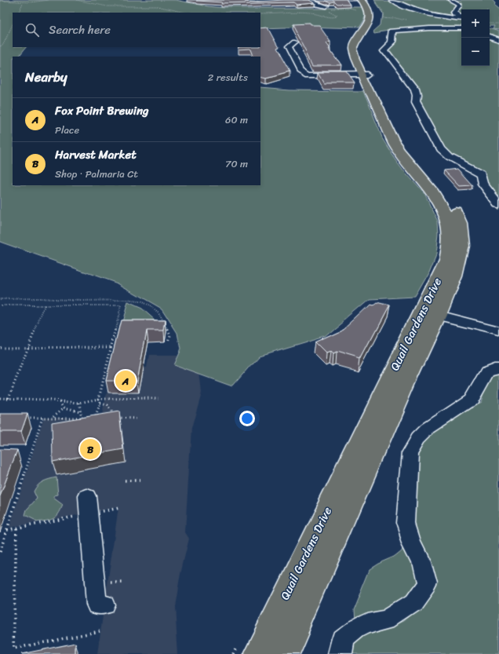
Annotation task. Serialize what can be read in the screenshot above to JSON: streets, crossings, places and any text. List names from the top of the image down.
{
  "streets": {
    "main road": ["Quail Gardens Drive"]
  },
  "page": {
    "map_buttons": ["+", "−"],
    "search": "Search here",
    "heading": ["Nearby", "2 results"],
    "list": [
      {
        "mark": "A",
        "name": "Fox Point Brewing",
        "note": "Place",
        "value": "60 m"
      },
      {
        "mark": "B",
        "name": "Harvest Market",
        "note": "Shop · Palmaria Ct",
        "value": "70 m"
      }
    ],
    "pins": ["A", "B"]
  }
}
